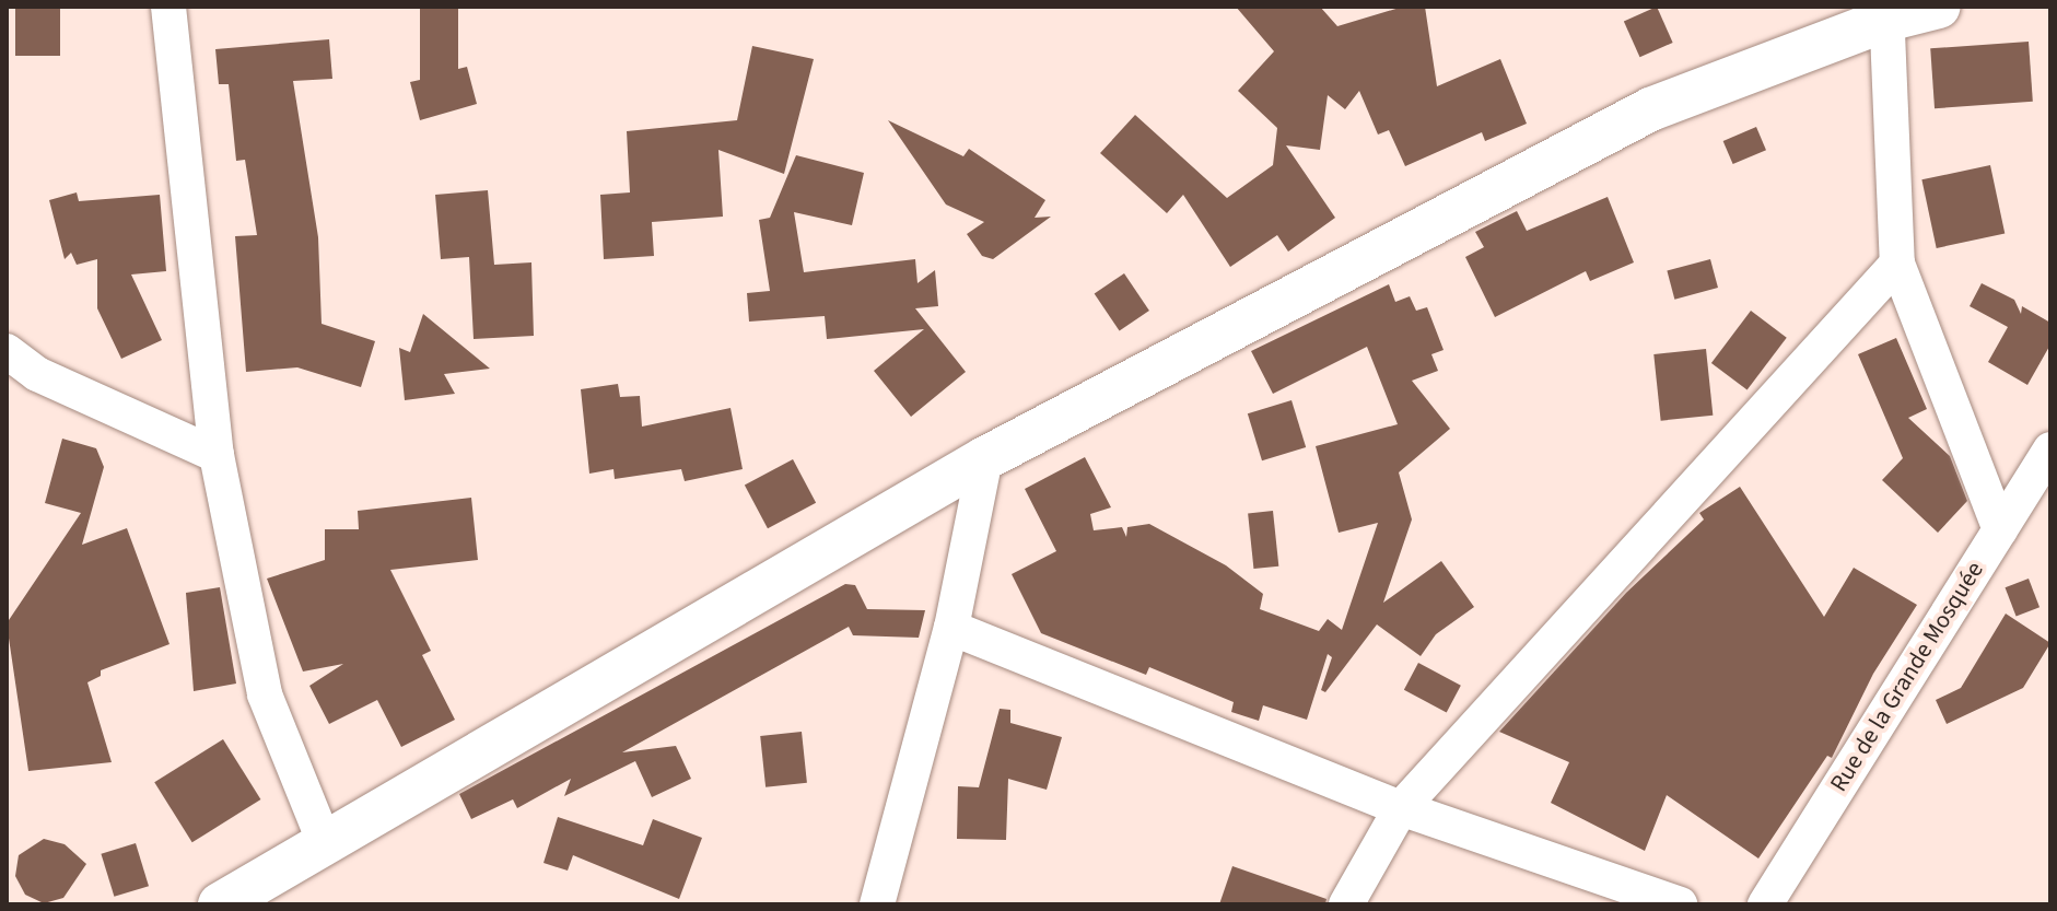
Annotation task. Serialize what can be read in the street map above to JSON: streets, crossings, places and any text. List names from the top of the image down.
{
  "streets": {
    "street": ["Rue de la Grande Mosquée"]
  }
}
